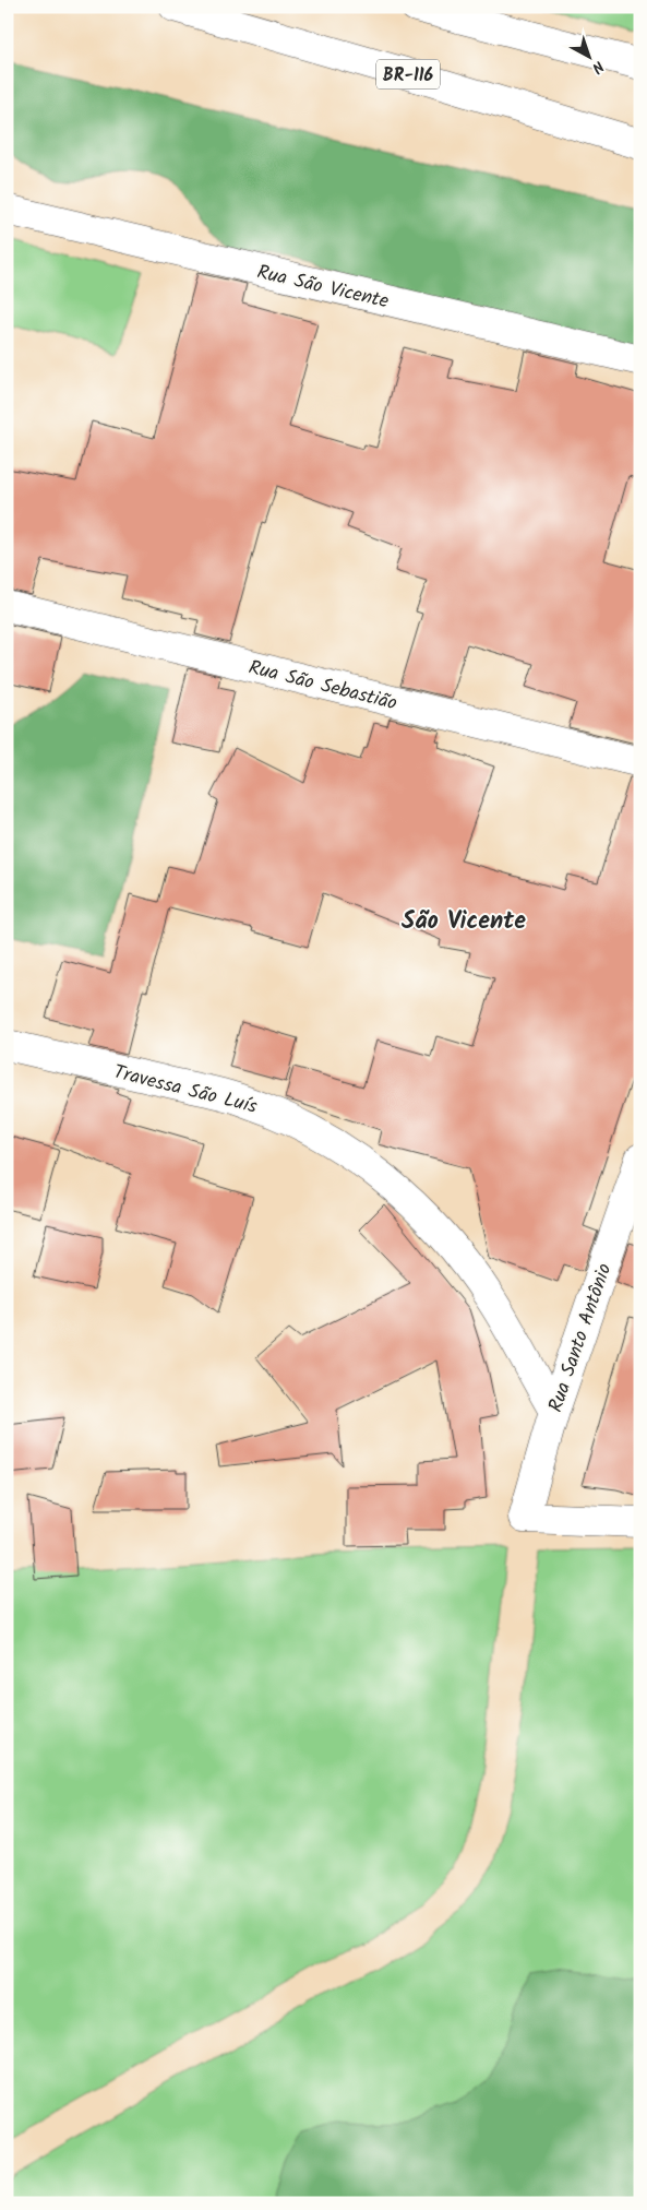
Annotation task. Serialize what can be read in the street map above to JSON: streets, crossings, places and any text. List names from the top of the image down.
{
  "streets": {
    "main road": [
      "BR-116",
      "Rua São Vicente",
      "Rua São Sebastião",
      "Travessa São Luís",
      "Rua Santo Antônio"
    ]
  },
  "crossings": [
    ["Travessa São Luís", "Rua Santo Antônio"]
  ],
  "districts": ["São Vicente"],
  "north": "bottom right"
}
